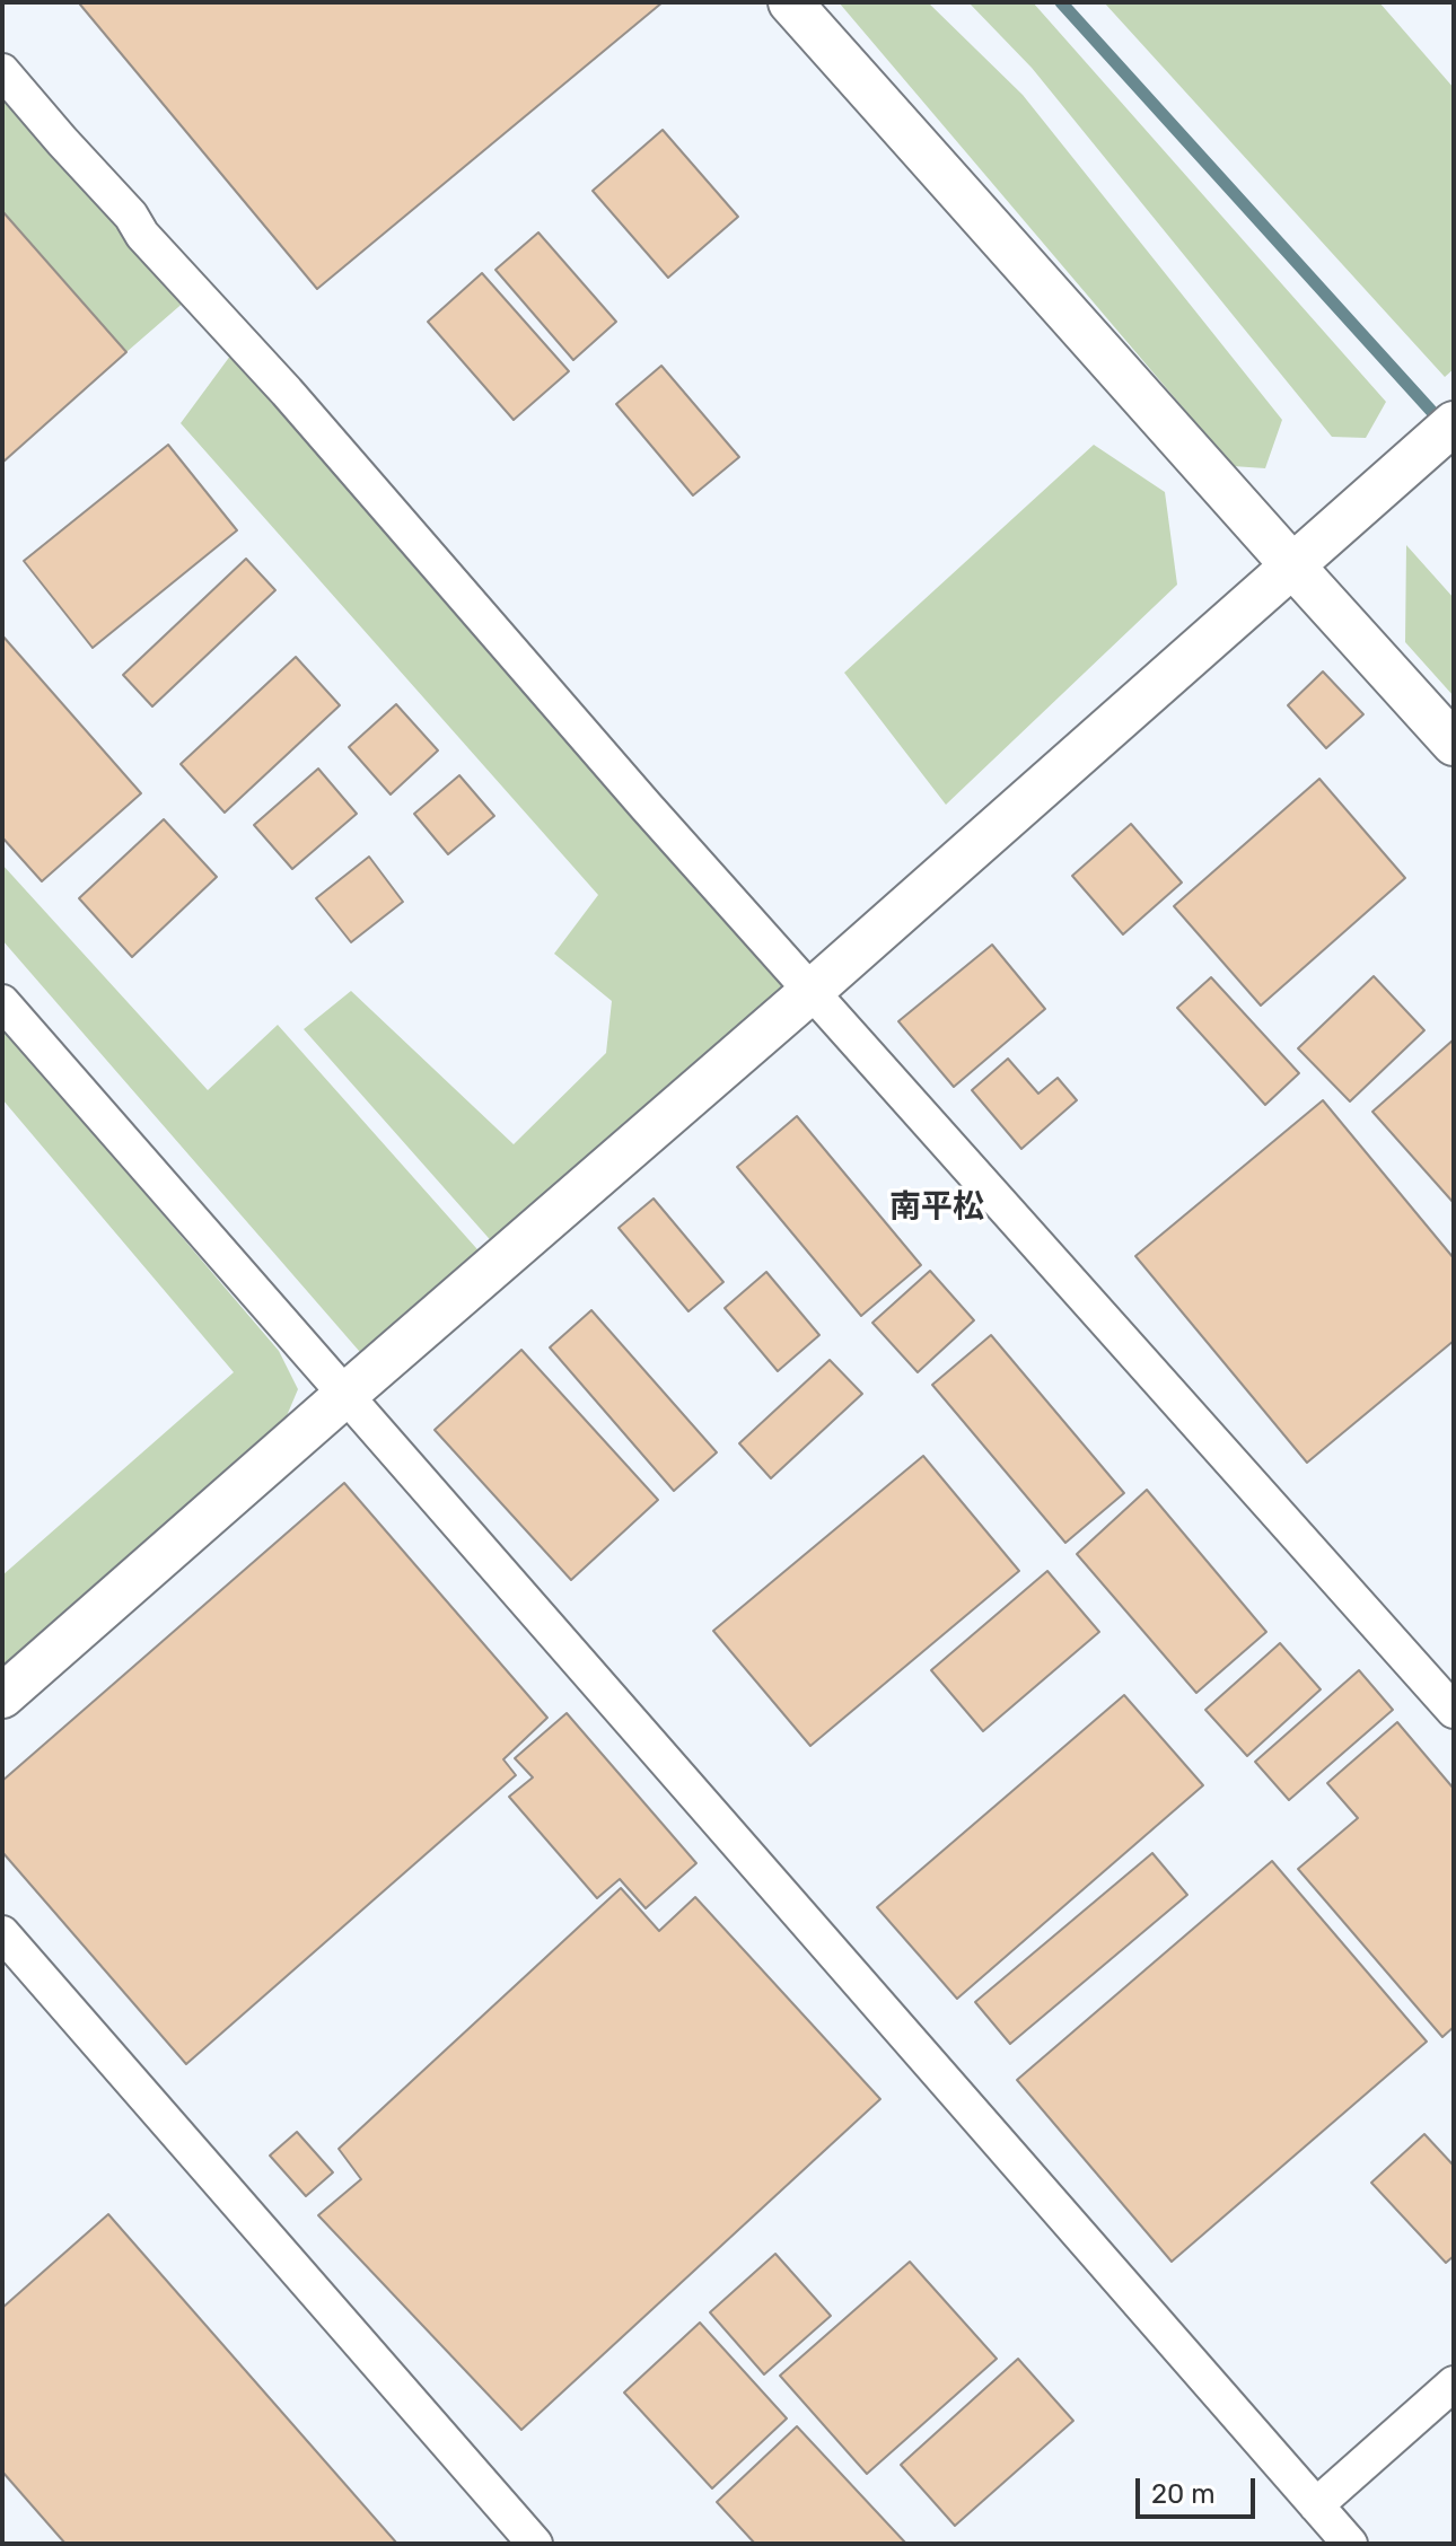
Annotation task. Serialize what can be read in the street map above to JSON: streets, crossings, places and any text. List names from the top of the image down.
{
  "districts": ["南平松"],
  "scale_bar": "20 m"
}
